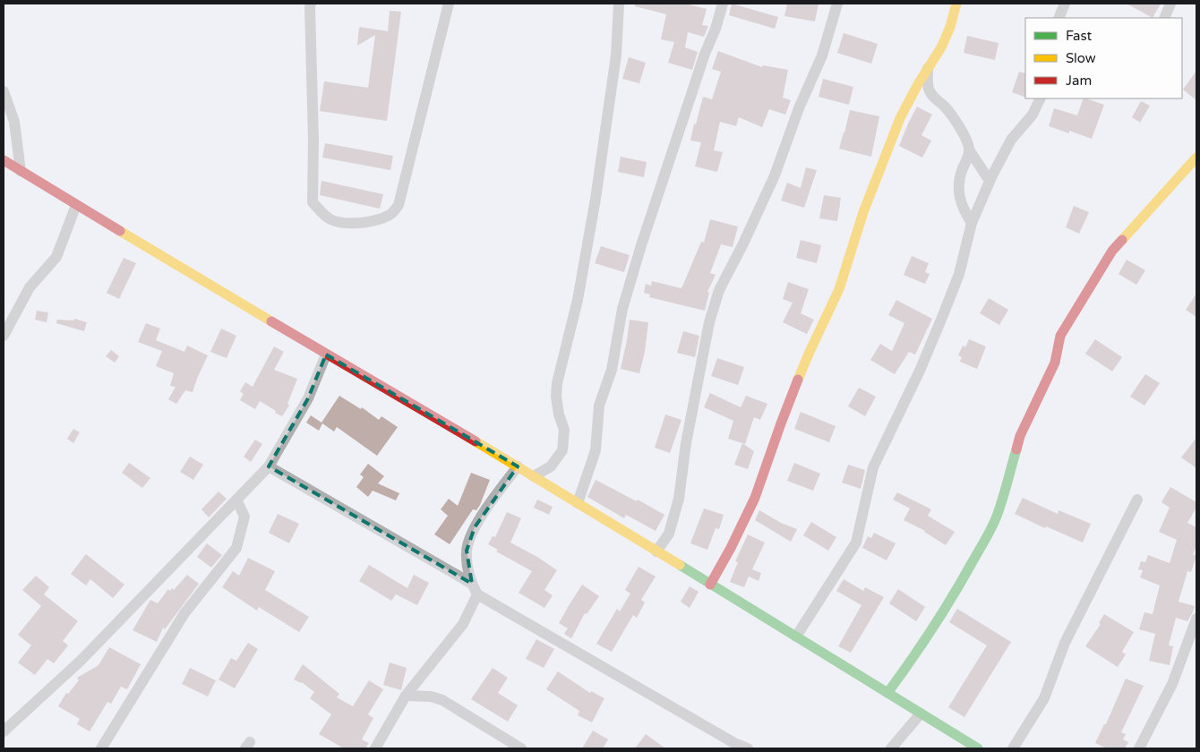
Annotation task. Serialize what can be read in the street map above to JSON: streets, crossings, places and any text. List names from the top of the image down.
{
  "legend": ["Fast", "Slow", "Jam"]
}
